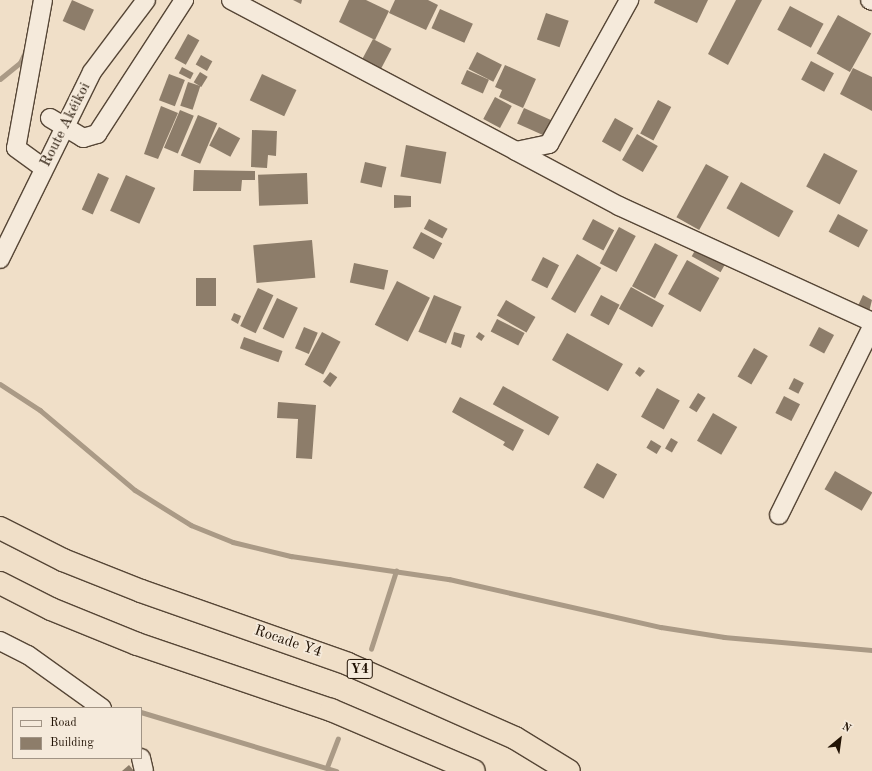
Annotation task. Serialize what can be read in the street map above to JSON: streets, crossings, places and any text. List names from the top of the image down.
{
  "streets": {
    "highway": ["Rocade Y4", "Y4"],
    "street": ["Route Akéikoi"]
  },
  "legend": ["Road", "Building"],
  "north": "top right"
}
